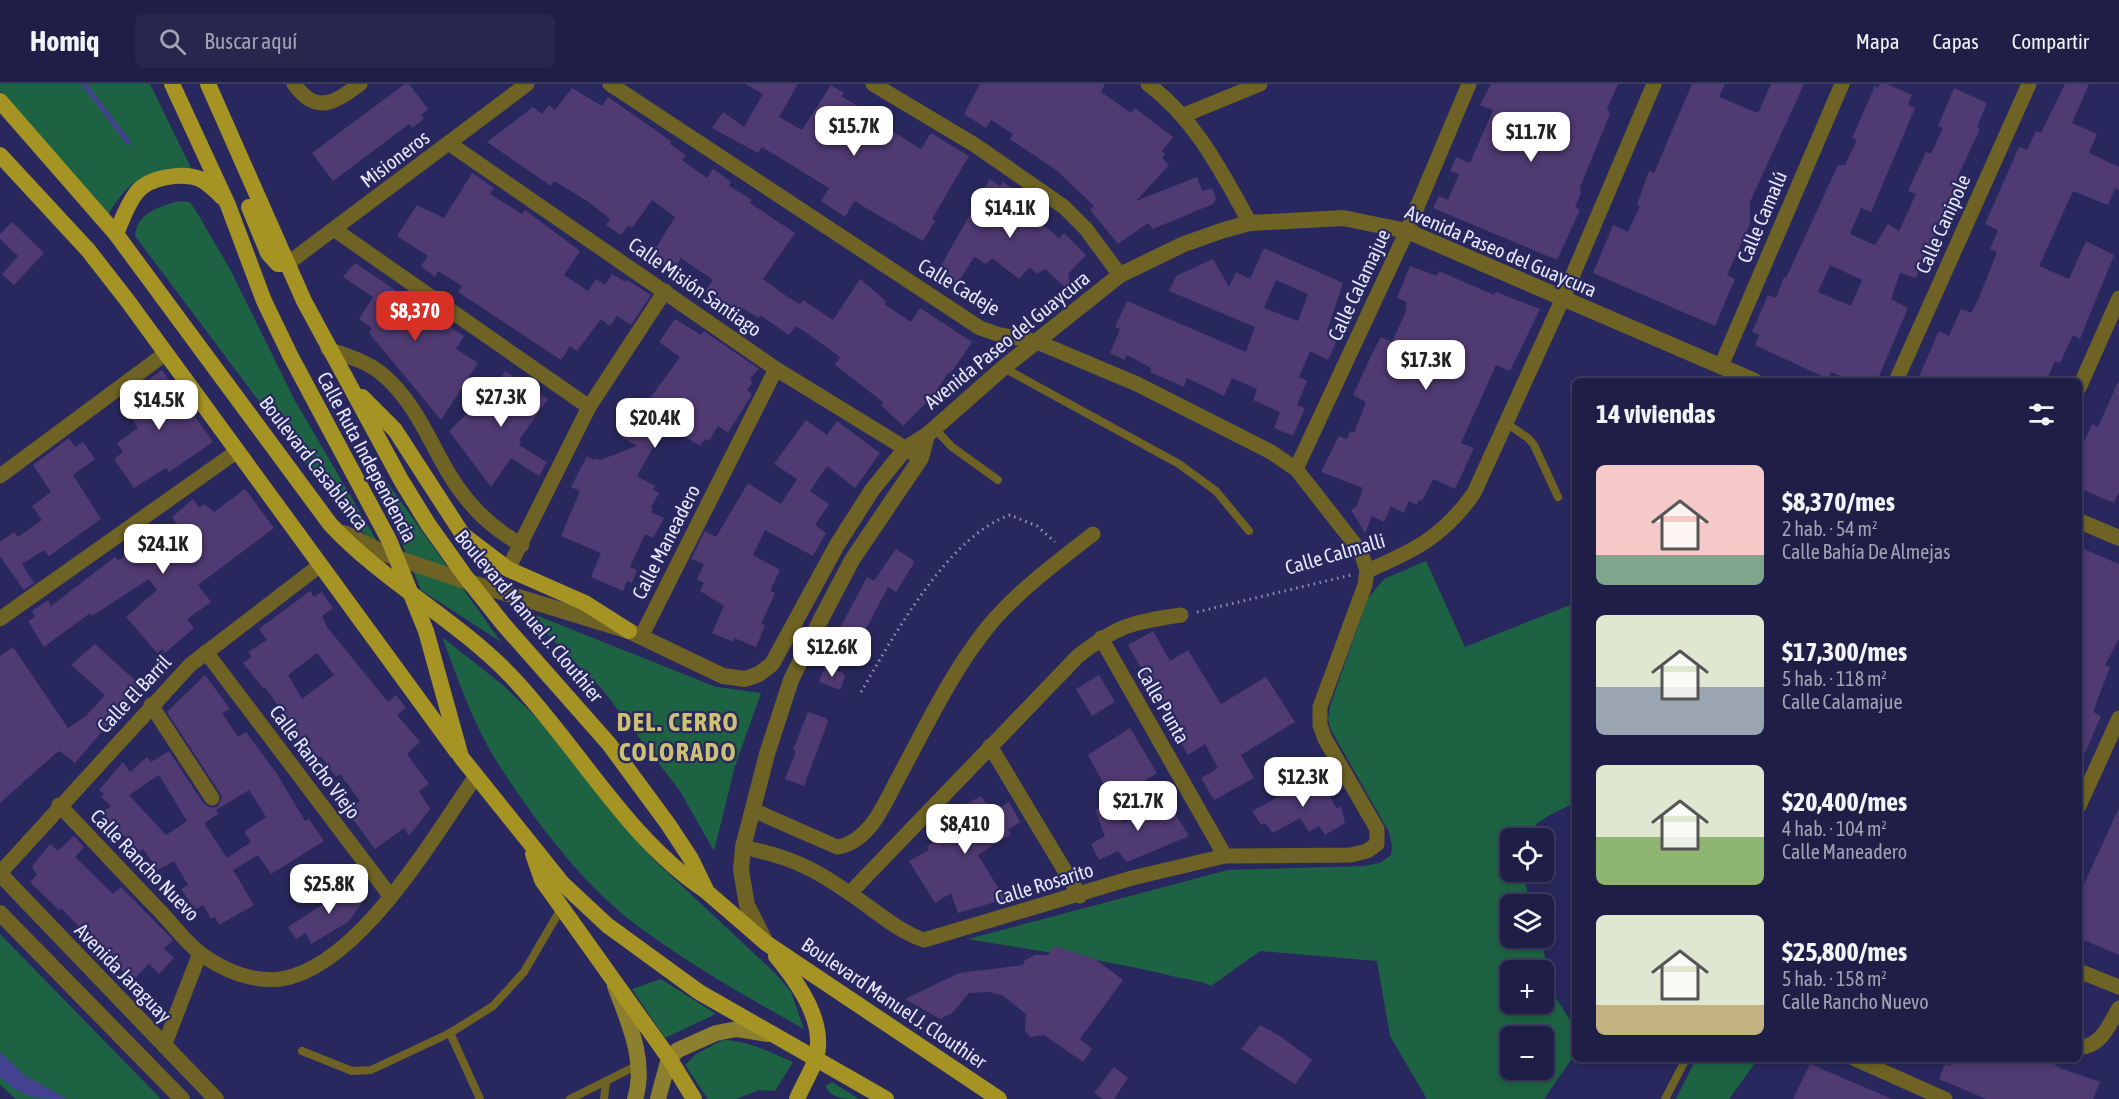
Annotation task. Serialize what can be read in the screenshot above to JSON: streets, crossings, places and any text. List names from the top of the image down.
{
  "streets": {
    "main road": ["Calle Ruta Independencia", "Boulevard Casablanca", "Boulevard Manuel J. Clouthier"],
    "street": [
      "Misioneros",
      "Calle Camalú",
      "Calle Canipole",
      "Avenida Paseo del Guaycura",
      "Calle Calamajue",
      "Calle Misión Santiago",
      "Calle Cadeje",
      "Calle Maneadero",
      "Calle Calmalli",
      "Calle El Barril",
      "Calle Punta",
      "Calle Rancho Viejo",
      "Calle Rancho Nuevo",
      "Calle Rosarito",
      "Avenida Jaraguay"
    ]
  },
  "crossings": [
    ["Misioneros", "Calle Misión Santiago"],
    ["Misioneros", "Calle Ruta Independencia"],
    ["Calle Camalú", "Avenida Paseo del Guaycura"],
    ["Avenida Paseo del Guaycura", "Calle Calamajue"],
    ["Avenida Paseo del Guaycura", "Calle Misión Santiago"],
    ["Avenida Paseo del Guaycura", "Calle Cadeje"],
    ["Avenida Paseo del Guaycura", "Boulevard Casablanca"],
    ["Avenida Paseo del Guaycura", "Calle Maneadero"],
    ["Avenida Paseo del Guaycura", "Calle Calmalli"],
    ["Avenida Paseo del Guaycura", "Boulevard Manuel J. Clouthier"],
    ["Avenida Paseo del Guaycura", "Calle Rosarito"],
    ["Calle Calamajue", "Calle Cadeje"],
    ["Calle Misión Santiago", "Calle Maneadero"],
    ["Calle Cadeje", "Calle Calmalli"],
    ["Calle Cadeje", "Calle Rosarito"],
    ["Calle Ruta Independencia", "Boulevard Manuel J. Clouthier"],
    ["Calle Ruta Independencia", "Calle Rancho Nuevo"],
    ["Boulevard Casablanca", "Boulevard Manuel J. Clouthier"],
    ["Calle Calmalli", "Calle Rosarito"],
    ["Calle El Barril", "Calle Rancho Viejo"],
    ["Calle El Barril", "Calle Rancho Nuevo"],
    ["Calle El Barril", "Avenida Jaraguay"],
    ["Calle Punta", "Calle Rosarito"],
    ["Calle Rancho Viejo", "Calle Rancho Nuevo"]
  ],
  "districts": ["DEL. CERRO COLORADO"],
  "page": {
    "header": "Homiq",
    "search": "Buscar aquí",
    "nav": ["Mapa", "Capas", "Compartir"],
    "price": [
      "$15.7K",
      "$11.7K",
      "$14.1K",
      "$8,370",
      "$17.3K",
      "$27.3K",
      "$14.5K",
      "$20.4K",
      "$24.1K",
      "$12.6K",
      "$12.3K",
      "$21.7K",
      "$8,410",
      "$25.8K"
    ],
    "heading": "14 viviendas",
    "list": [
      {
        "name": "$8,370/mes",
        "note": "2 hab. · 54 m² · Calle Bahía De Almejas"
      },
      {
        "name": "$17,300/mes",
        "note": "5 hab. · 118 m² · Calle Calamajue"
      },
      {
        "name": "$20,400/mes",
        "note": "4 hab. · 104 m² · Calle Maneadero"
      },
      {
        "name": "$25,800/mes",
        "note": "5 hab. · 158 m² · Calle Rancho Nuevo"
      }
    ],
    "map_buttons": ["+", "−"]
  }
}
